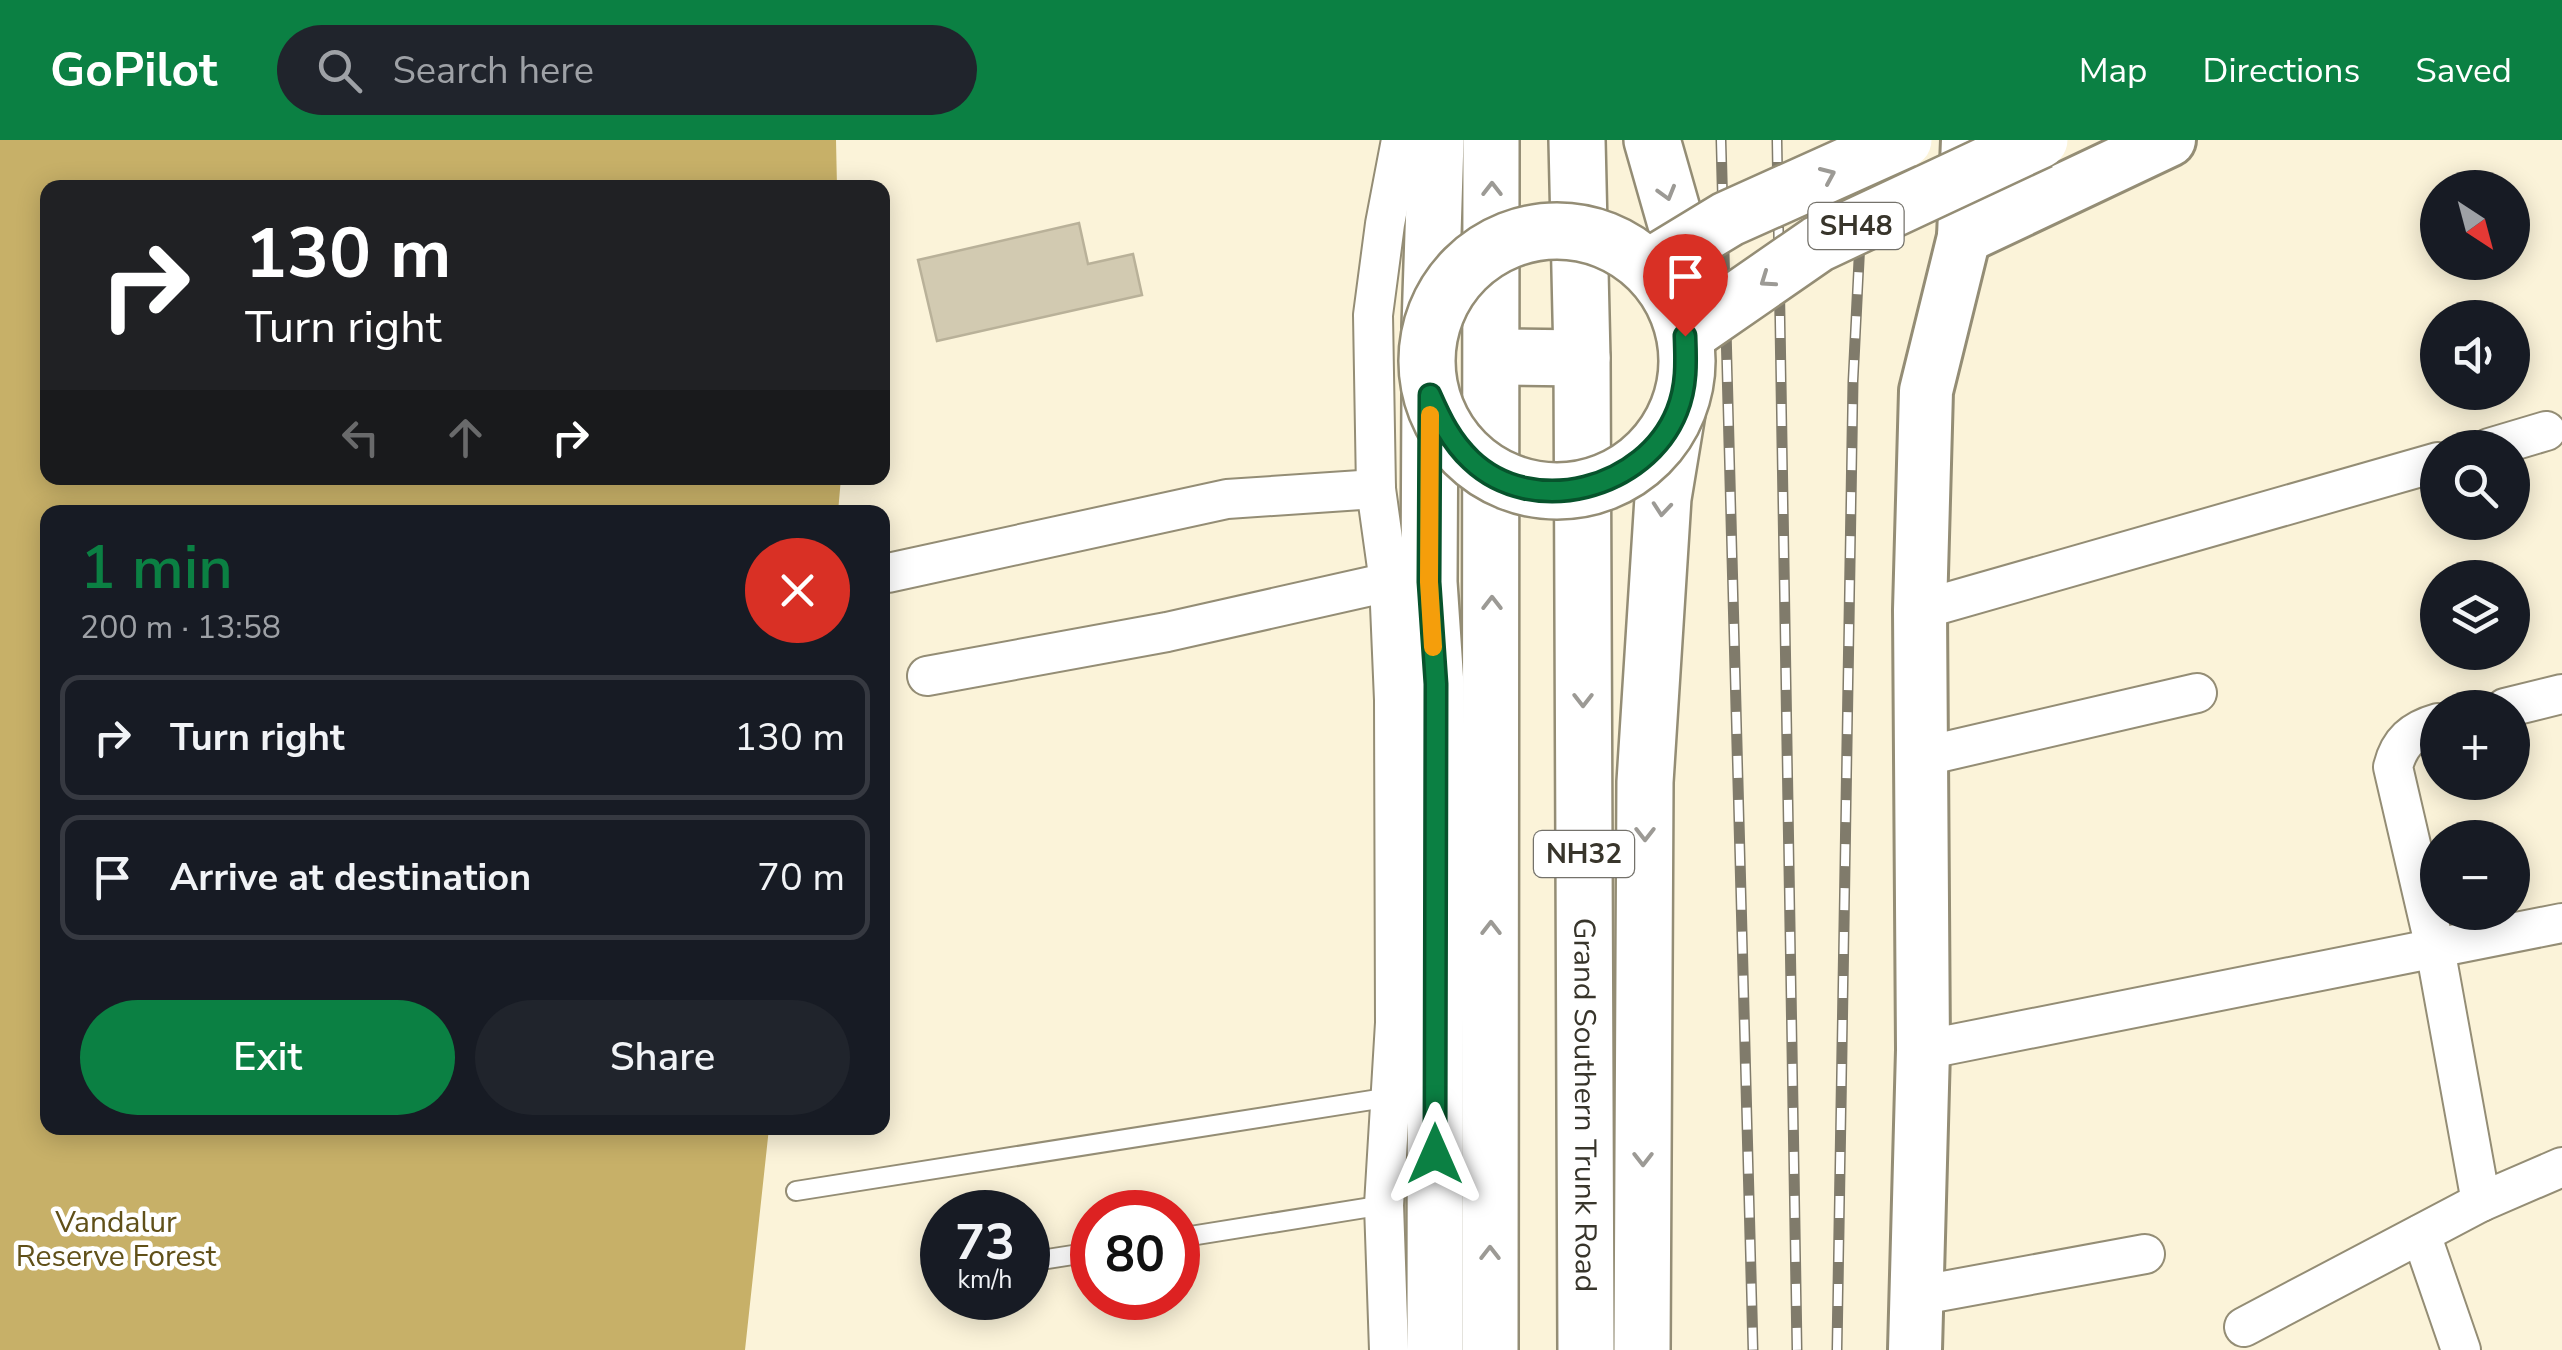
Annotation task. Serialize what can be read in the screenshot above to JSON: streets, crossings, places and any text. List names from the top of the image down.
{
  "streets": {
    "main road": ["SH48", "NH32", "Grand Southern Trunk Road"]
  },
  "parks": ["Vandalur Reserve Forest"],
  "north": "bottom right",
  "page": {
    "header": "GoPilot",
    "search": "Search here",
    "nav": ["Map", "Directions", "Saved"],
    "map_buttons": ["+", "−"],
    "turn": ["130 m", "Turn right"],
    "heading": ["1 min", "200 m · 13:58"],
    "list": [
      {
        "name": "Turn right",
        "value": "130 m"
      },
      {
        "name": "Arrive at destination",
        "value": "70 m"
      }
    ],
    "buttons": ["Exit", "Share"],
    "speed": "73 km/h",
    "limit": "80"
  }
}
